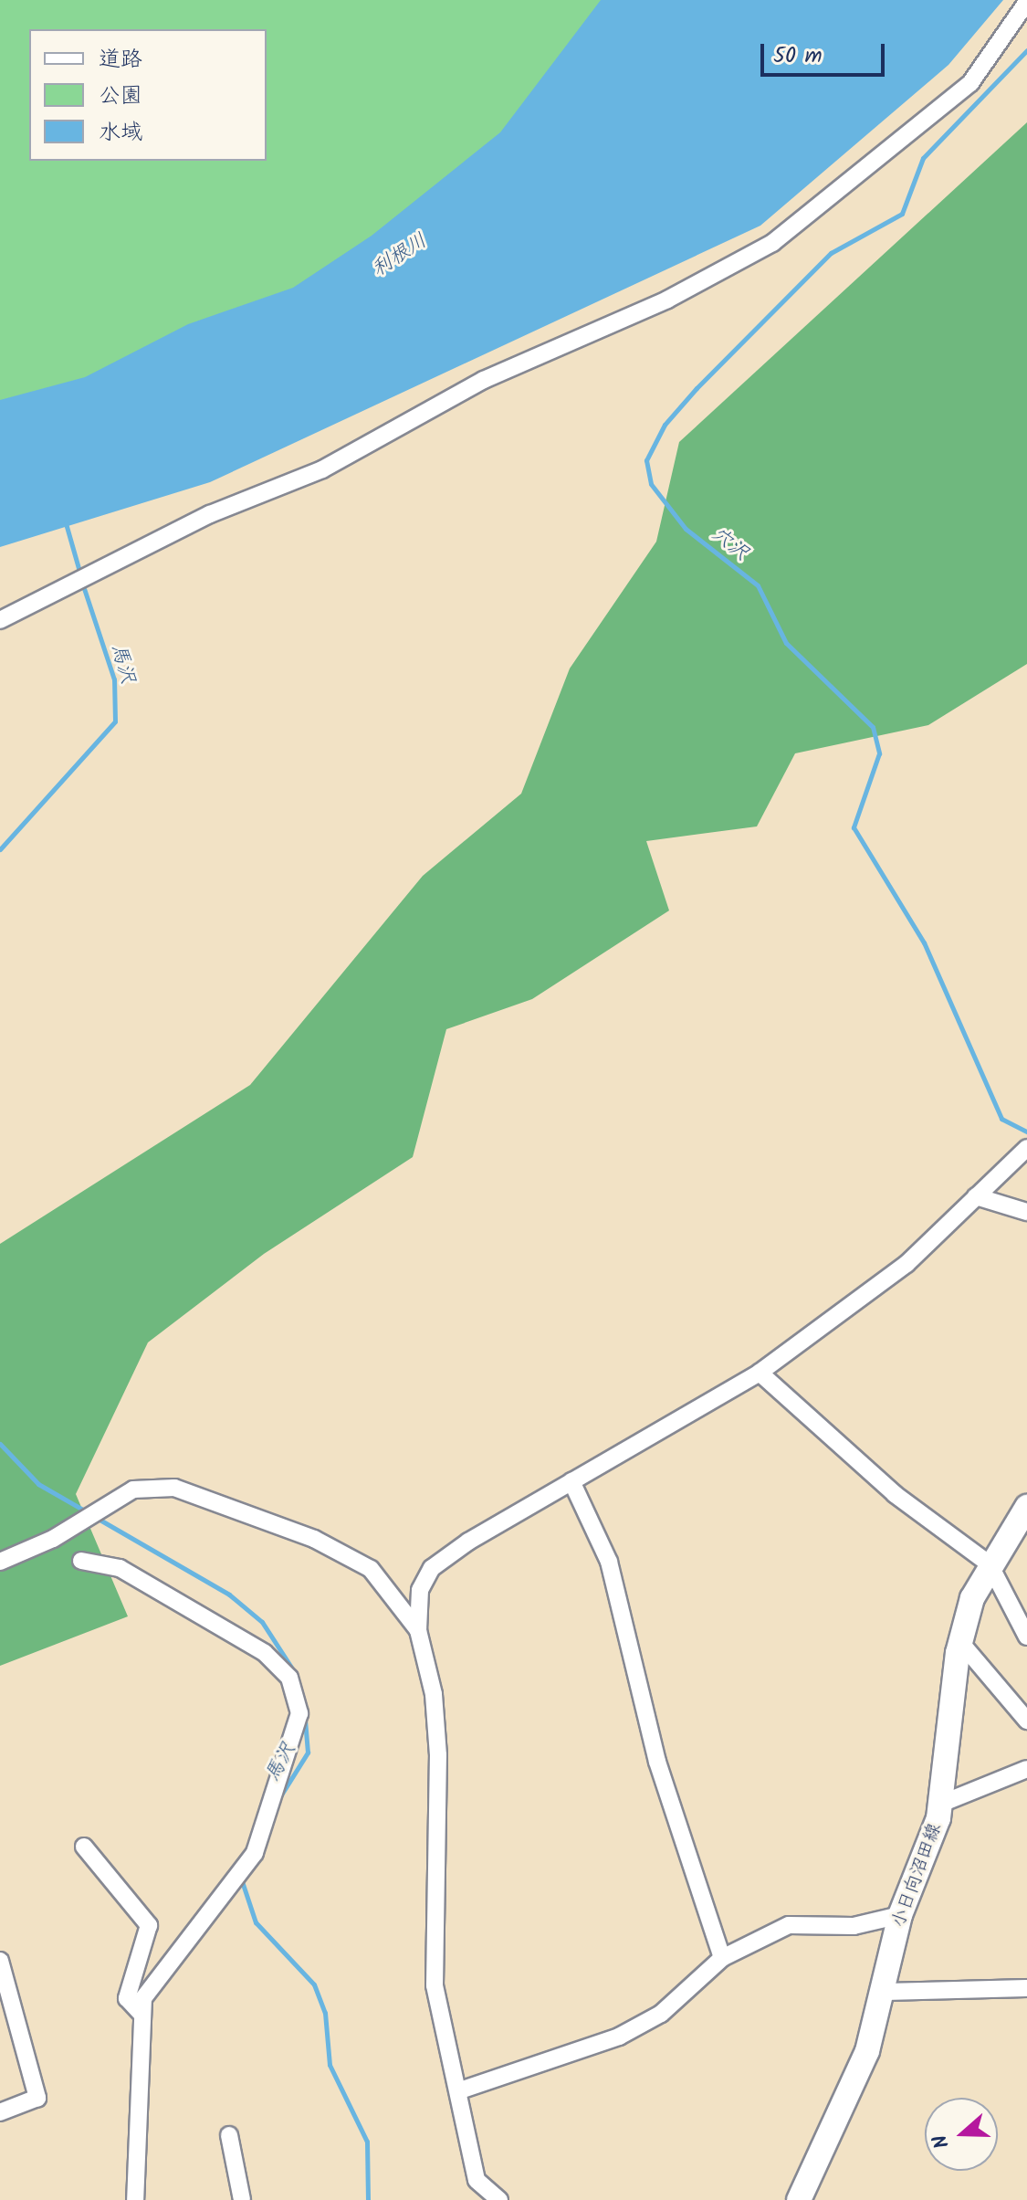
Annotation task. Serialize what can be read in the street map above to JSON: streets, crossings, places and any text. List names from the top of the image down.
{
  "streets": {
    "main road": ["小日向沼田線"]
  },
  "water": ["利根川", "穴沢", "馬沢"],
  "legend": ["道路", "公園", "水域"],
  "scale_bar": "50 m",
  "north": "left"
}
